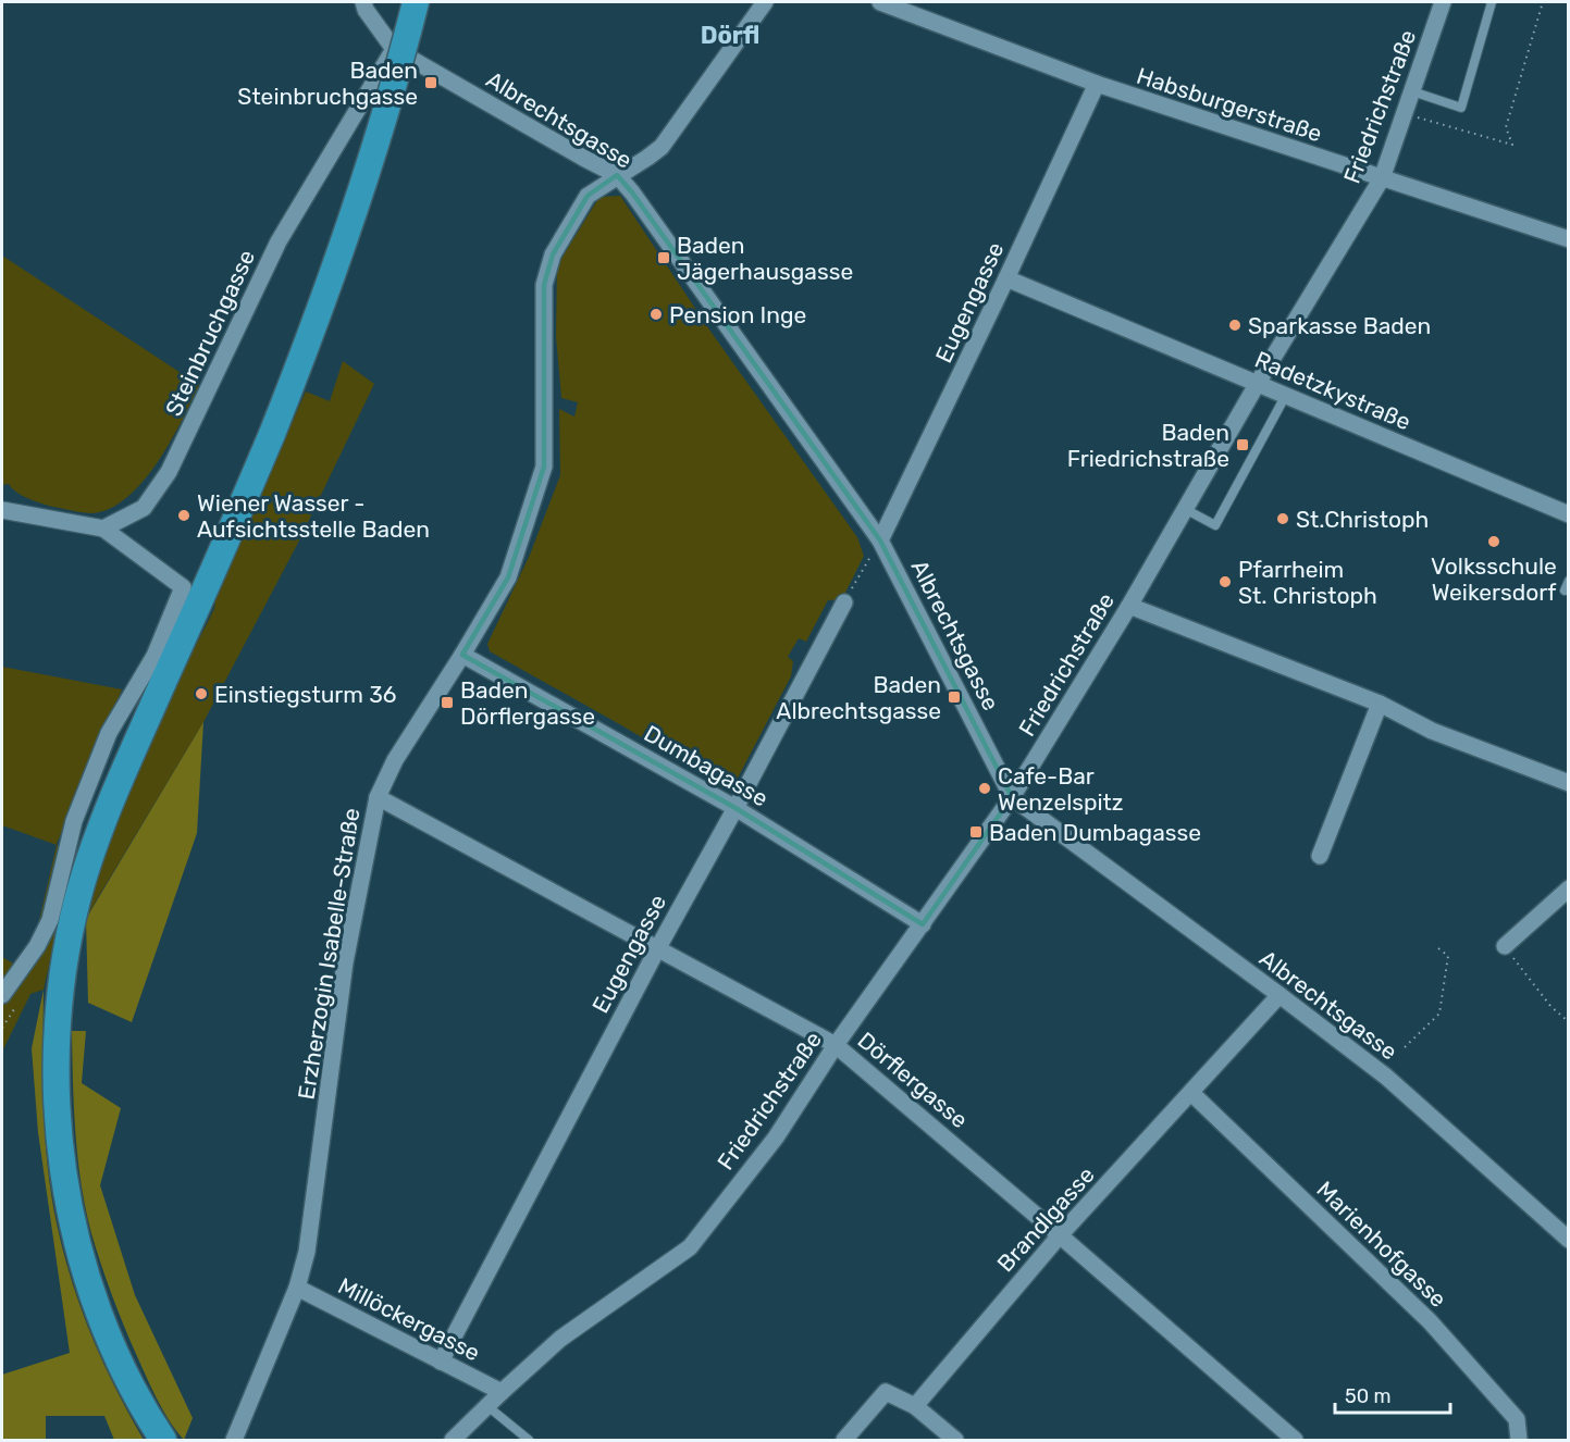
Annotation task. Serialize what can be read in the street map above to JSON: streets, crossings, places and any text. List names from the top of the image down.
{
  "streets": {
    "street": [
      "Habsburgerstraße",
      "Friedrichstraße",
      "Albrechtsgasse",
      "Eugengasse",
      "Steinbruchgasse",
      "Radetzkystraße",
      "Dumbagasse",
      "Erzherzogin Isabelle-Straße",
      "Dörflergasse",
      "Brandlgasse",
      "Marienhofgasse",
      "Millöckergasse"
    ]
  },
  "crossings": [
    ["Habsburgerstraße", "Friedrichstraße"],
    ["Habsburgerstraße", "Eugengasse"],
    ["Friedrichstraße", "Albrechtsgasse"],
    ["Friedrichstraße", "Radetzkystraße"],
    ["Friedrichstraße", "Dumbagasse"],
    ["Friedrichstraße", "Dörflergasse"],
    ["Friedrichstraße", "Millöckergasse"],
    ["Albrechtsgasse", "Eugengasse"],
    ["Albrechtsgasse", "Steinbruchgasse"],
    ["Albrechtsgasse", "Erzherzogin Isabelle-Straße"],
    ["Albrechtsgasse", "Brandlgasse"],
    ["Eugengasse", "Radetzkystraße"],
    ["Eugengasse", "Dumbagasse"],
    ["Eugengasse", "Dörflergasse"],
    ["Eugengasse", "Millöckergasse"],
    ["Dumbagasse", "Erzherzogin Isabelle-Straße"],
    ["Erzherzogin Isabelle-Straße", "Dörflergasse"],
    ["Erzherzogin Isabelle-Straße", "Millöckergasse"],
    ["Dörflergasse", "Brandlgasse"],
    ["Brandlgasse", "Marienhofgasse"]
  ],
  "districts": ["Dörfl"],
  "places": {
    "transit": [
      "Baden Steinbruchgasse",
      "Baden Jägerhausgasse",
      "Baden Friedrichstraße",
      "Baden Albrechtsgasse",
      "Baden Dörflergasse",
      "Baden Dumbagasse"
    ],
    "other": [
      "Pension Inge",
      "Sparkasse Baden",
      "Wiener Wasser - Aufsichtsstelle Baden",
      "St.Christoph",
      "Volksschule Weikersdorf",
      "Pfarrheim St. Christoph",
      "Einstiegsturm 36",
      "Cafe-Bar Wenzelspitz"
    ]
  },
  "scale_bar": "50 m"
}
